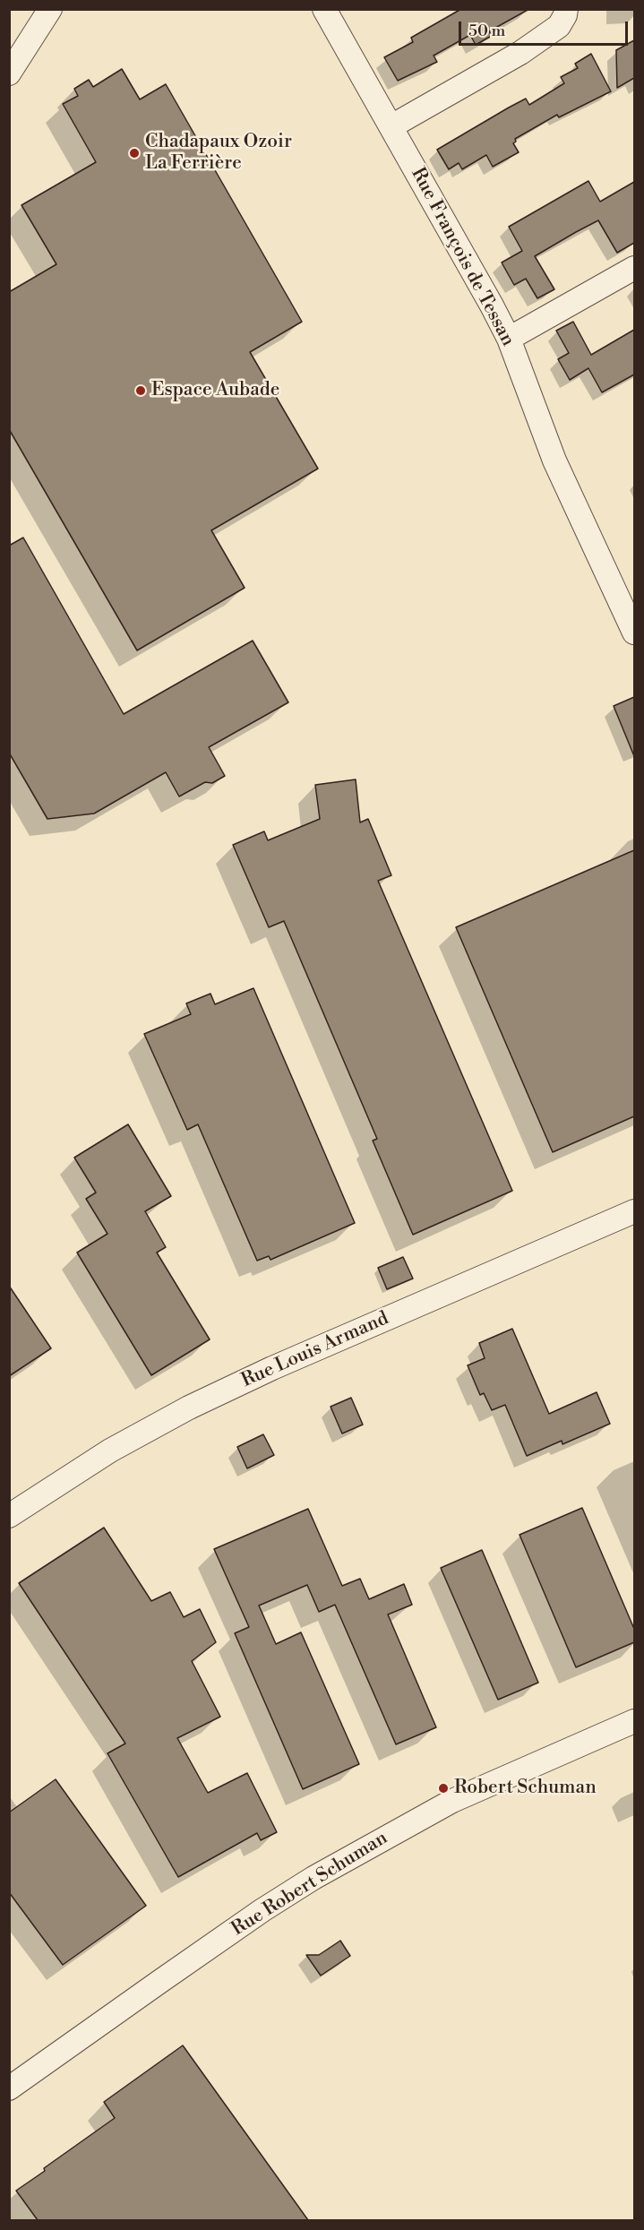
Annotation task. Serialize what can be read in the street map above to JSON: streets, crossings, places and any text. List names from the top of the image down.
{
  "streets": {
    "street": ["Rue François de Tessan", "Rue Louis Armand", "Rue Robert Schuman"]
  },
  "places": ["Chadapaux Ozoir La Ferrière", "Espace Aubade", "Robert Schuman"],
  "scale_bar": "50 m"
}
